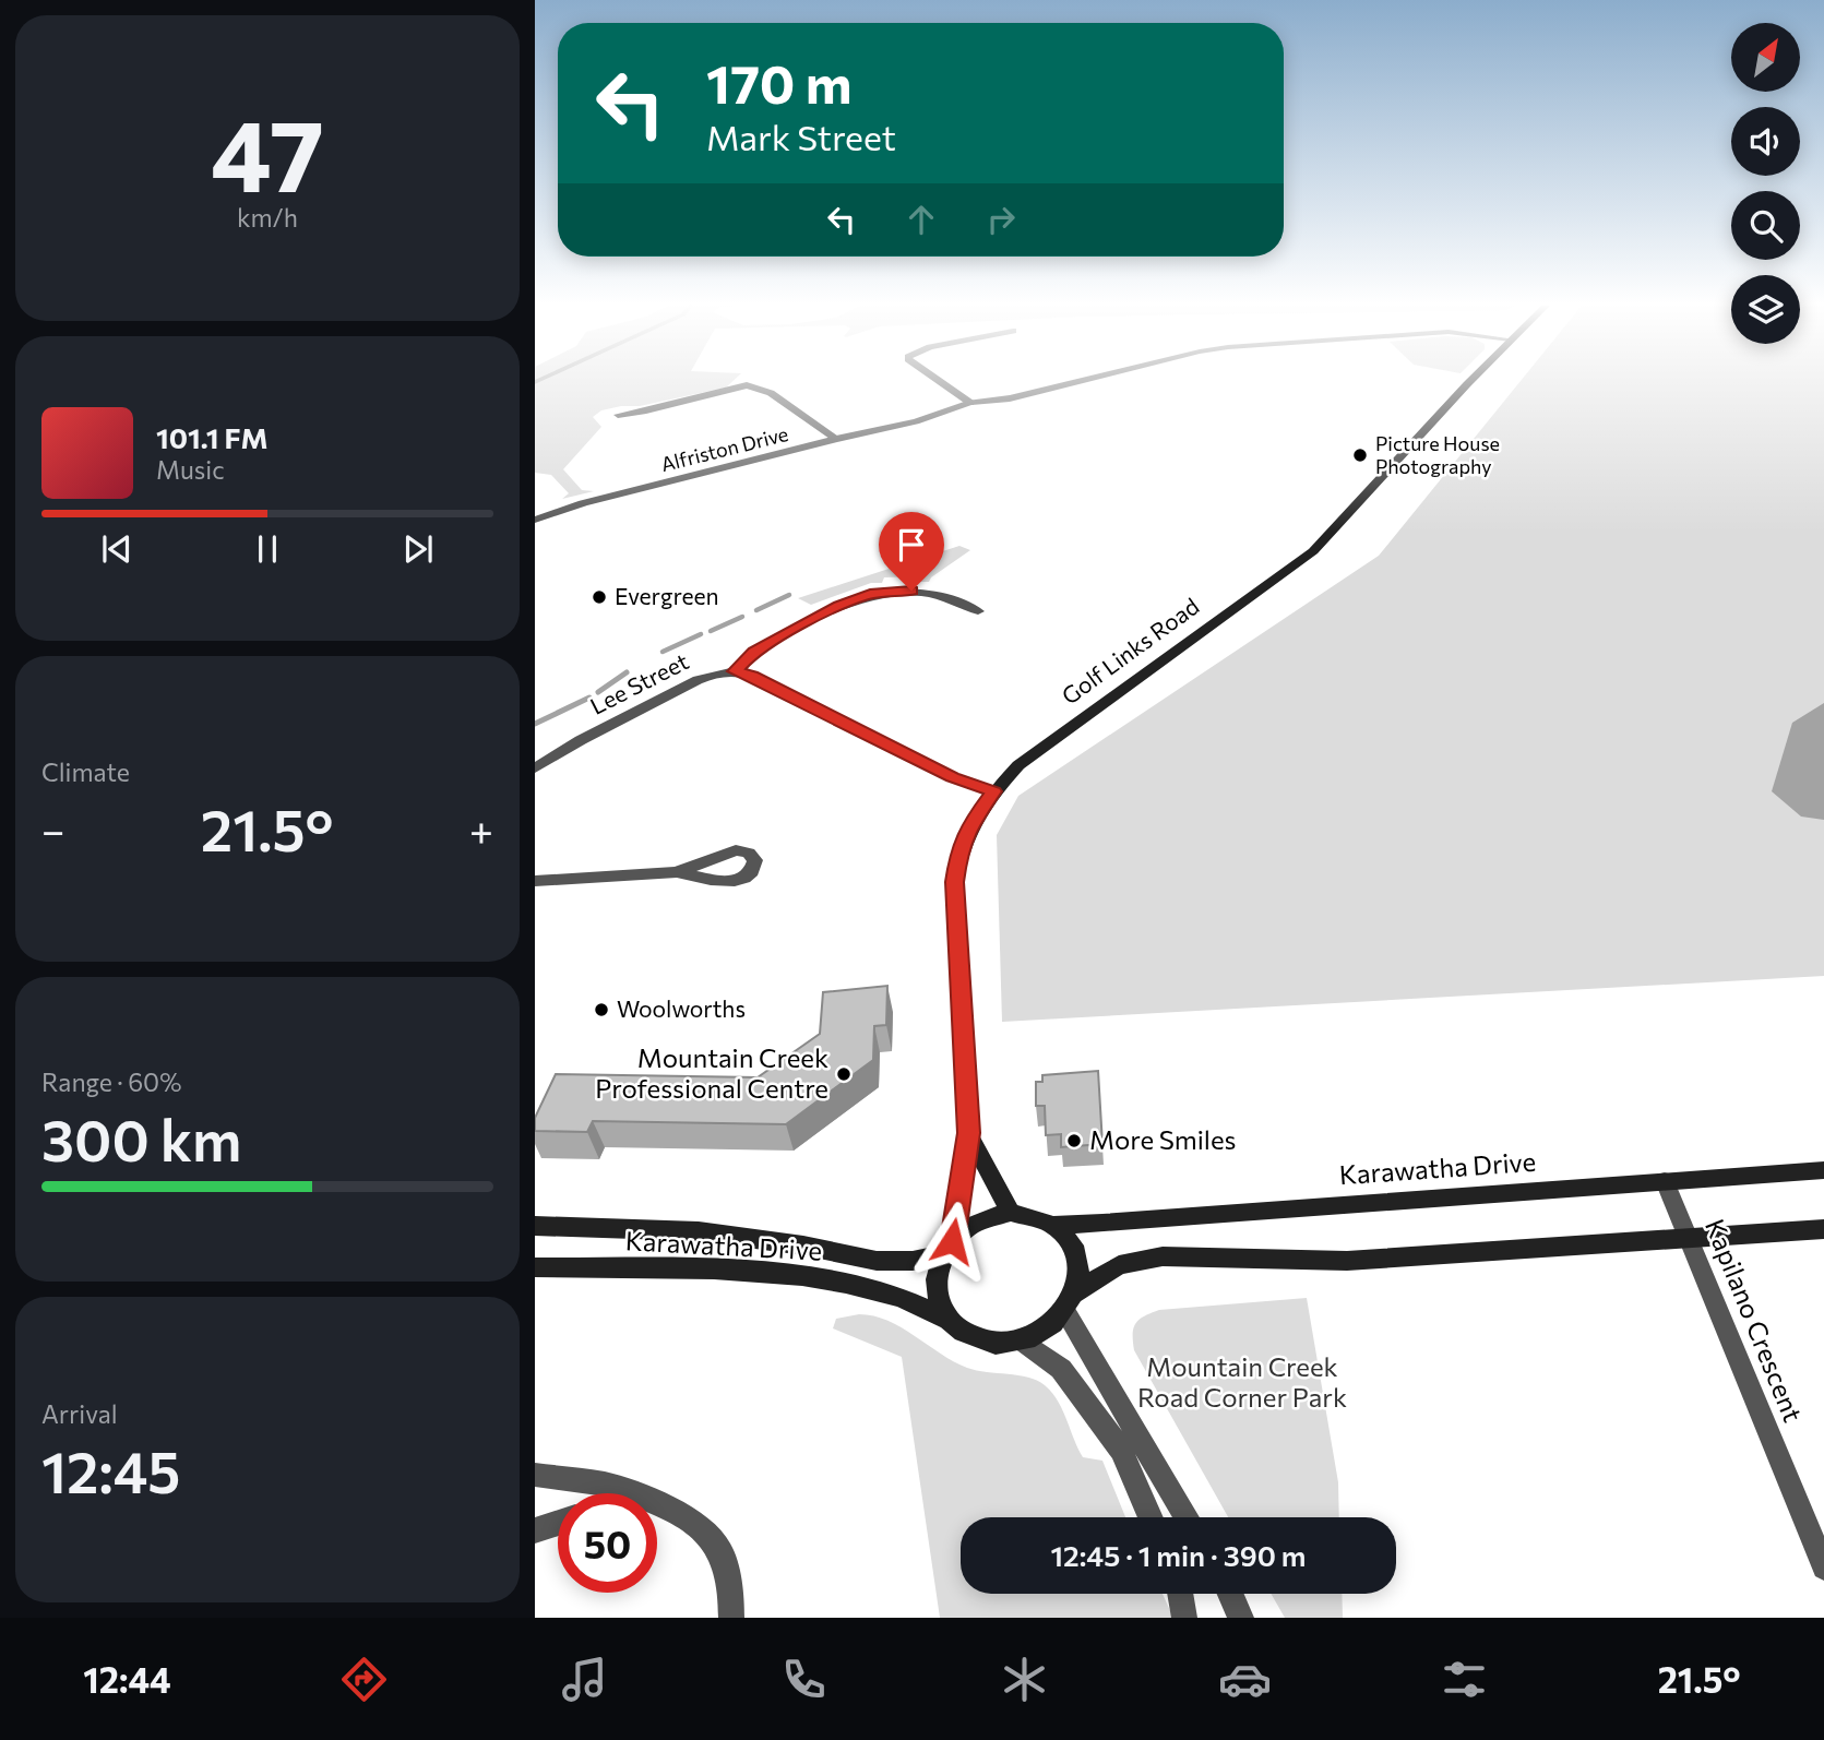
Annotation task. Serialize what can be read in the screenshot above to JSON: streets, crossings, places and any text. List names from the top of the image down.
{
  "streets": {
    "main road": ["Golf Links Road", "Karawatha Drive"],
    "street": ["Alfriston Drive", "Lee Street", "Kapilano Crescent"]
  },
  "crossings": [
    ["Golf Links Road", "Karawatha Drive"],
    ["Karawatha Drive", "Kapilano Crescent"]
  ],
  "parks": ["Mountain Creek Road Corner Park"],
  "places": [
    "Picture House Photography",
    "Evergreen",
    "Woolworths",
    "Mountain Creek Professional Centre",
    "More Smiles"
  ],
  "north": "top right",
  "page": {
    "tile": [
      ["47", "km/h"],
      "Climate",
      ["Range · 60%", "300 km"],
      ["Arrival", "12:45"]
    ],
    "turn": ["170 m", "Mark Street"],
    "song": ["101.1 FM", "Music"],
    "heat": ["−", "21.5°", "+"],
    "limit": "50",
    "trip": "12:45 · 1 min · 390 m",
    "tabs": ["12:44", "21.5°"]
  }
}
